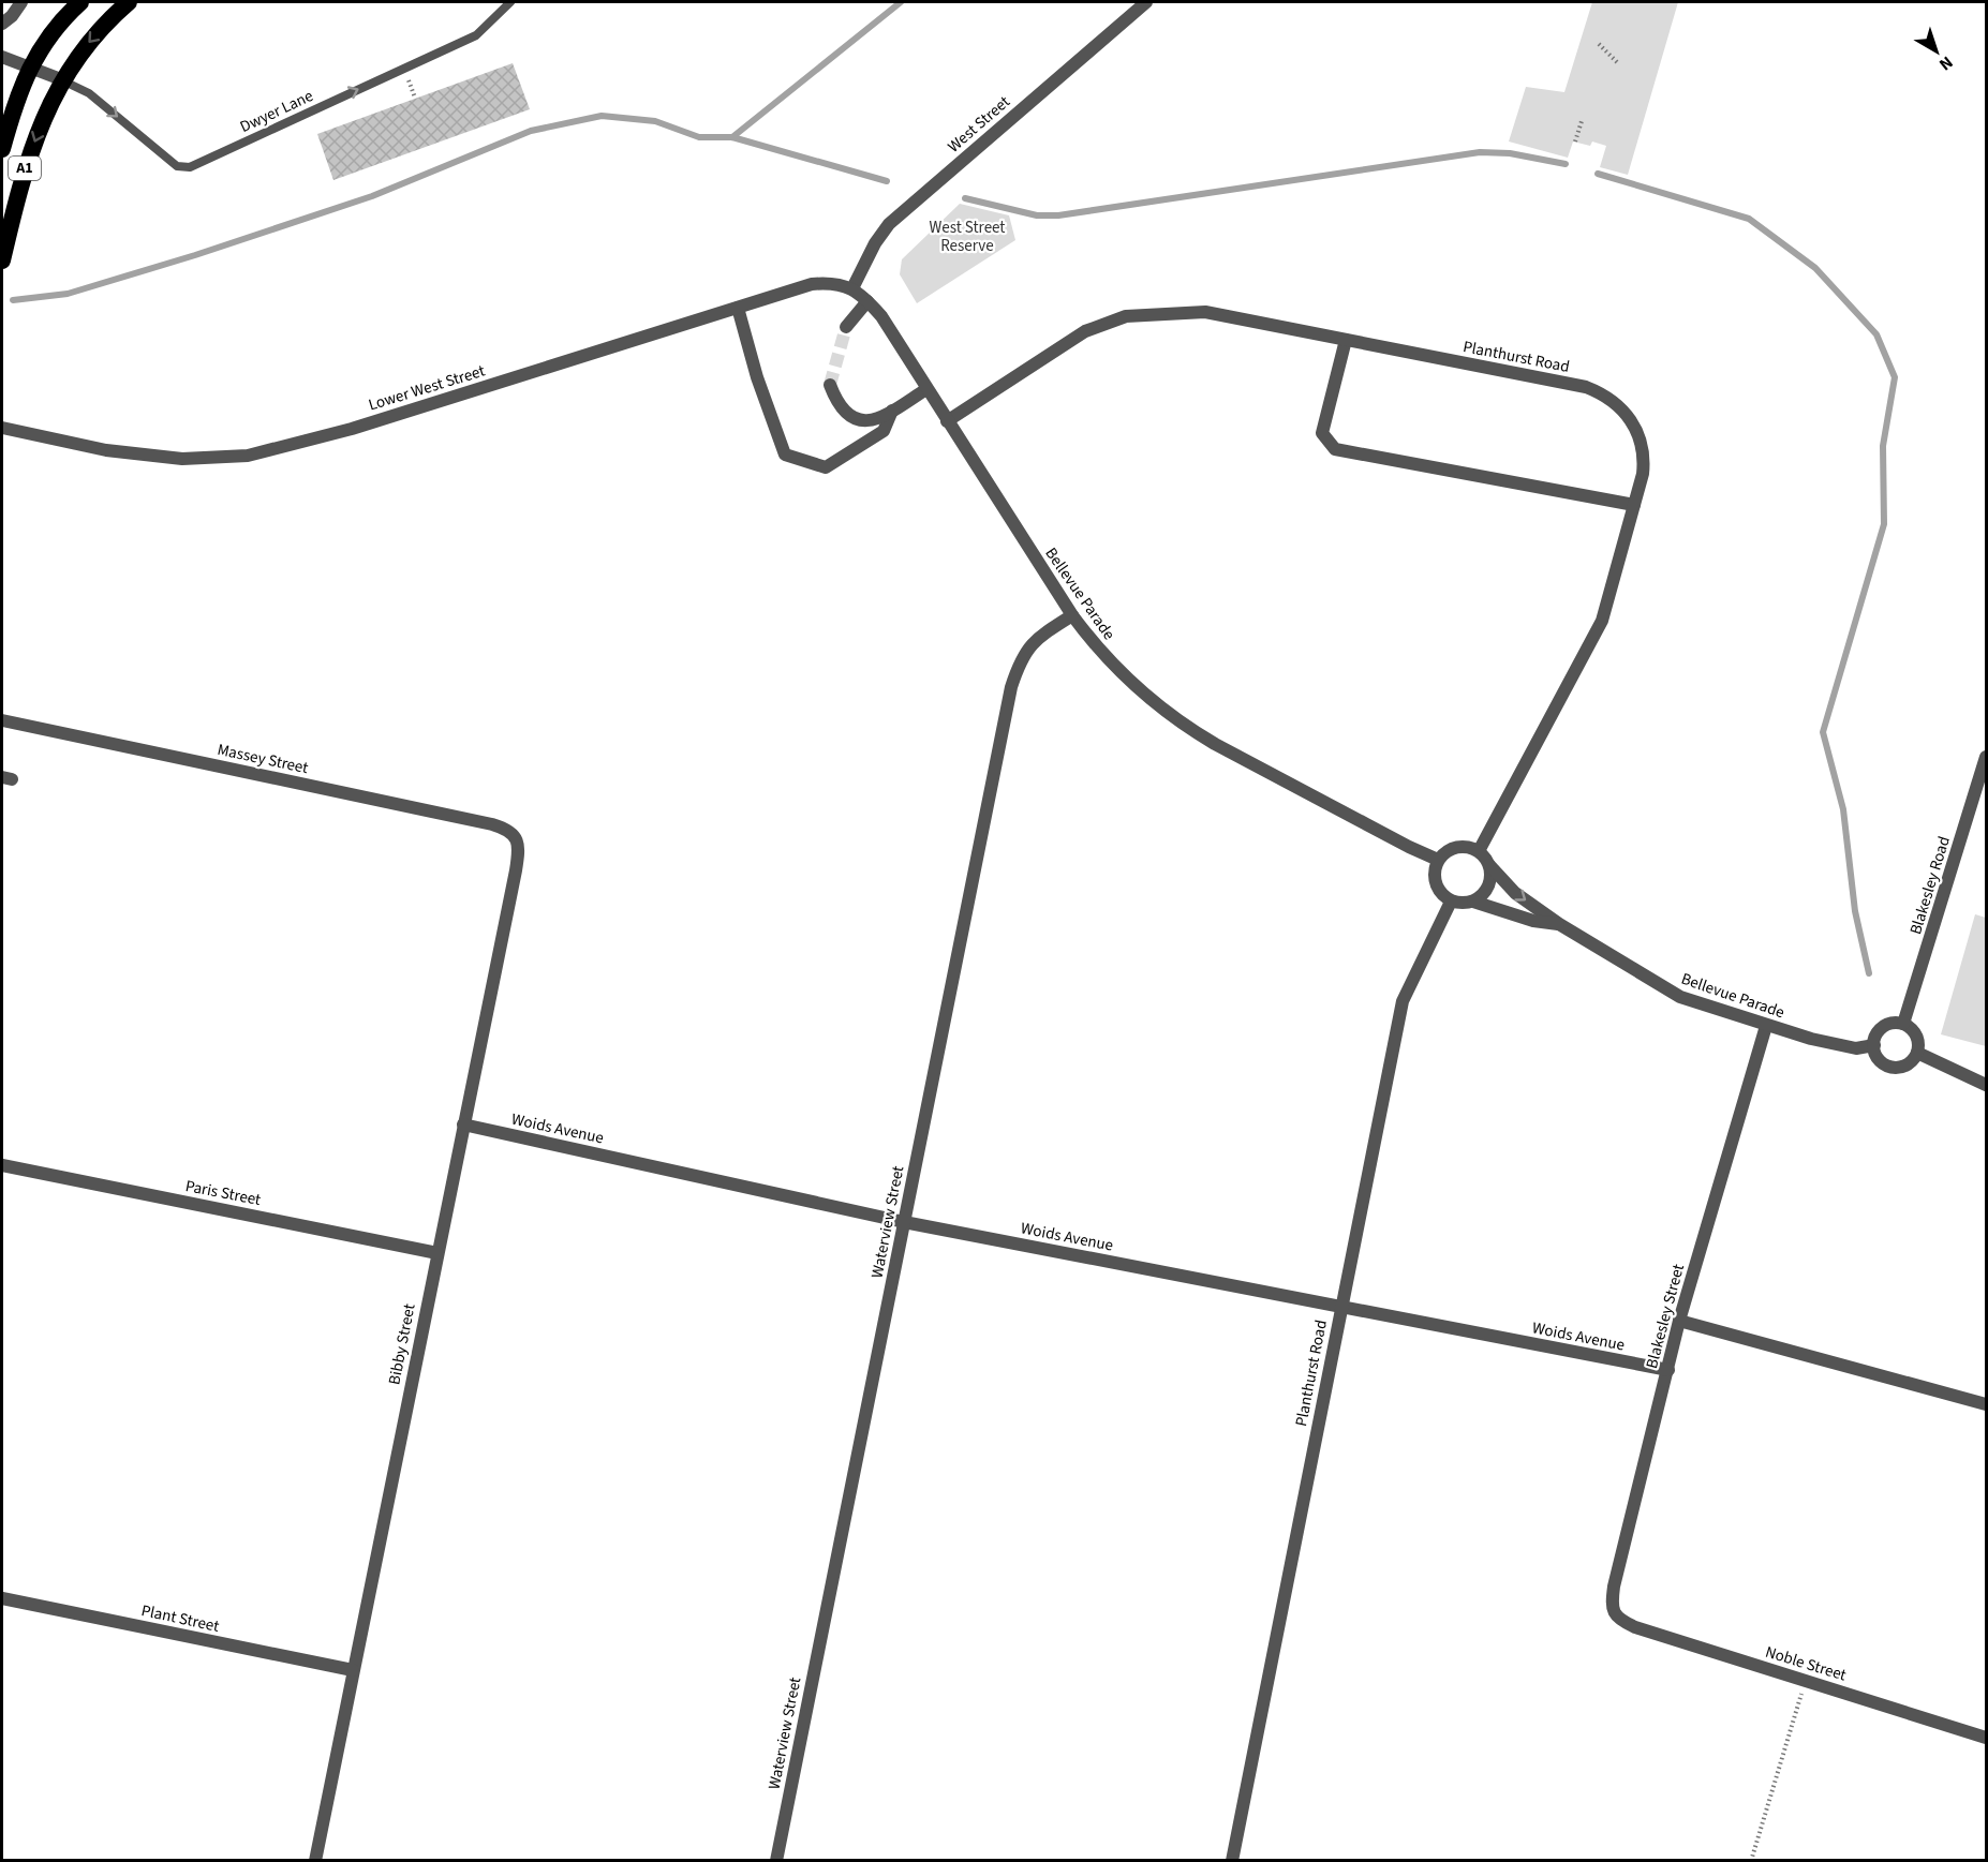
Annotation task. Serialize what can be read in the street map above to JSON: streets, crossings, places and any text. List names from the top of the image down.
{
  "streets": {
    "highway": ["A1"],
    "street": [
      "West Street",
      "Planthurst Road",
      "Lower West Street",
      "Bellevue Parade",
      "Massey Street",
      "Blakesley Road",
      "Woids Avenue",
      "Paris Street",
      "Waterview Street",
      "Blakesley Street",
      "Bibby Street",
      "Plant Street",
      "Noble Street"
    ],
    "lane": ["Dwyer Lane"]
  },
  "crossings": [
    ["Dwyer Lane", "A1"],
    ["West Street", "Lower West Street"],
    ["West Street", "Bellevue Parade"],
    ["Planthurst Road", "Bellevue Parade"],
    ["Planthurst Road", "Woids Avenue"],
    ["Lower West Street", "Bellevue Parade"],
    ["Bellevue Parade", "Blakesley Road"],
    ["Bellevue Parade", "Waterview Street"],
    ["Bellevue Parade", "Blakesley Street"],
    ["Massey Street", "Bibby Street"],
    ["Woids Avenue", "Waterview Street"],
    ["Woids Avenue", "Blakesley Street"],
    ["Woids Avenue", "Bibby Street"],
    ["Paris Street", "Bibby Street"],
    ["Blakesley Street", "Noble Street"],
    ["Bibby Street", "Plant Street"]
  ],
  "one_way": ["Dwyer Lane"],
  "parks": ["West Street Reserve"],
  "north": "bottom right"
}
